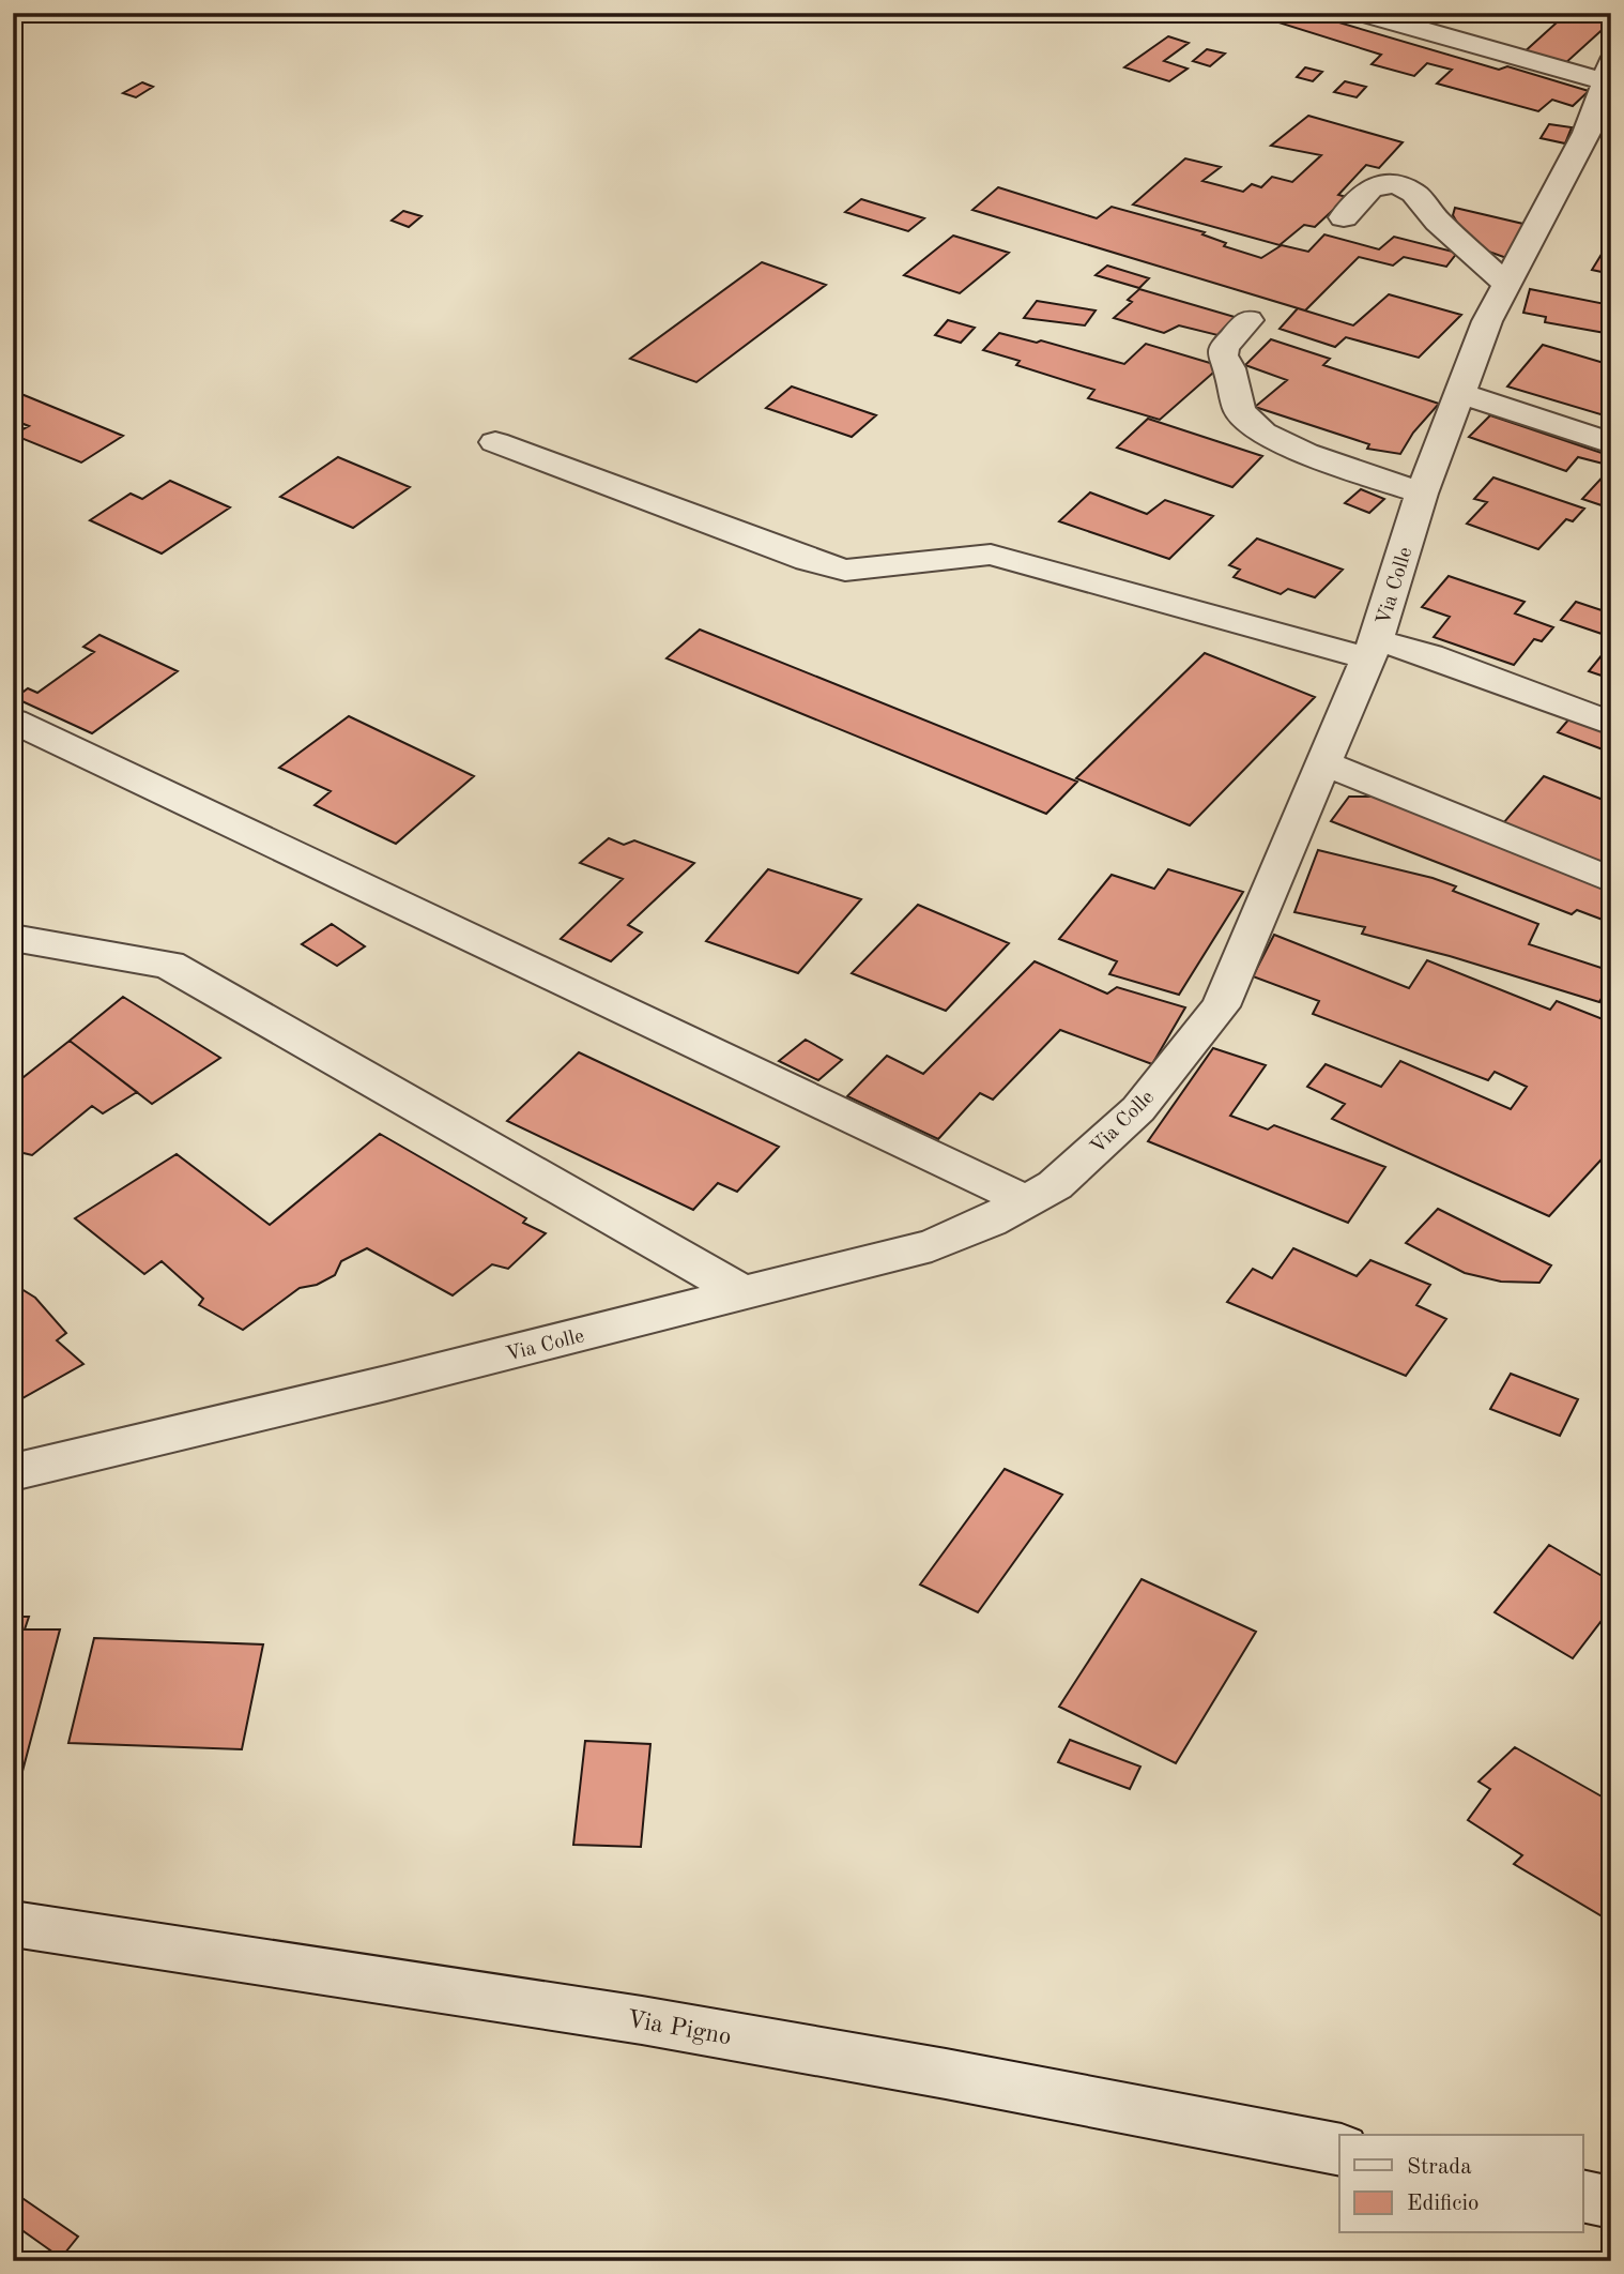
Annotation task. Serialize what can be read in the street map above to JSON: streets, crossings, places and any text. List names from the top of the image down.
{
  "streets": {
    "street": ["Via Colle", "Via Pigno"]
  },
  "legend": ["Strada", "Edificio"]
}
